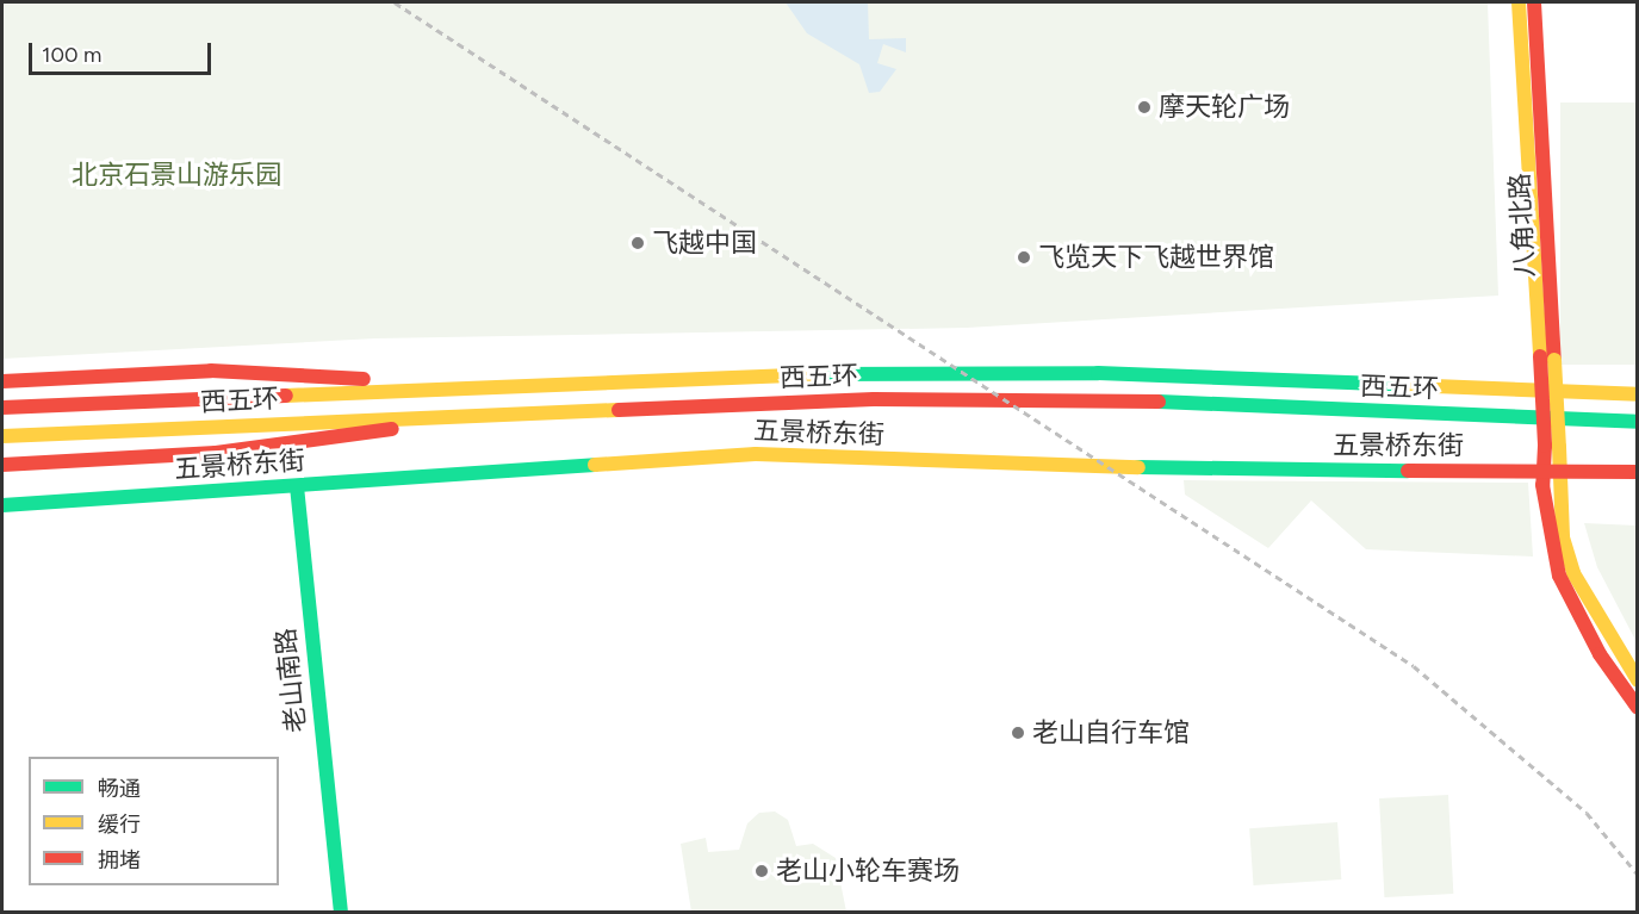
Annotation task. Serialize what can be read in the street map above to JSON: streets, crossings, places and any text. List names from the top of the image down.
{
  "streets": {
    "main road": [
      "八角北路",
      "西五环",
      "五景桥东街",
      "老山南路"
    ]
  },
  "crossings": [
    ["五景桥东街", "老山南路"]
  ],
  "parks": ["北京石景山游乐园"],
  "places": [
    "摩天轮广场",
    "飞越中国",
    "飞览天下飞越世界馆",
    "老山自行车馆",
    "老山小轮车赛场"
  ],
  "legend": ["畅通", "缓行", "拥堵"],
  "scale_bar": "100 m"
}
